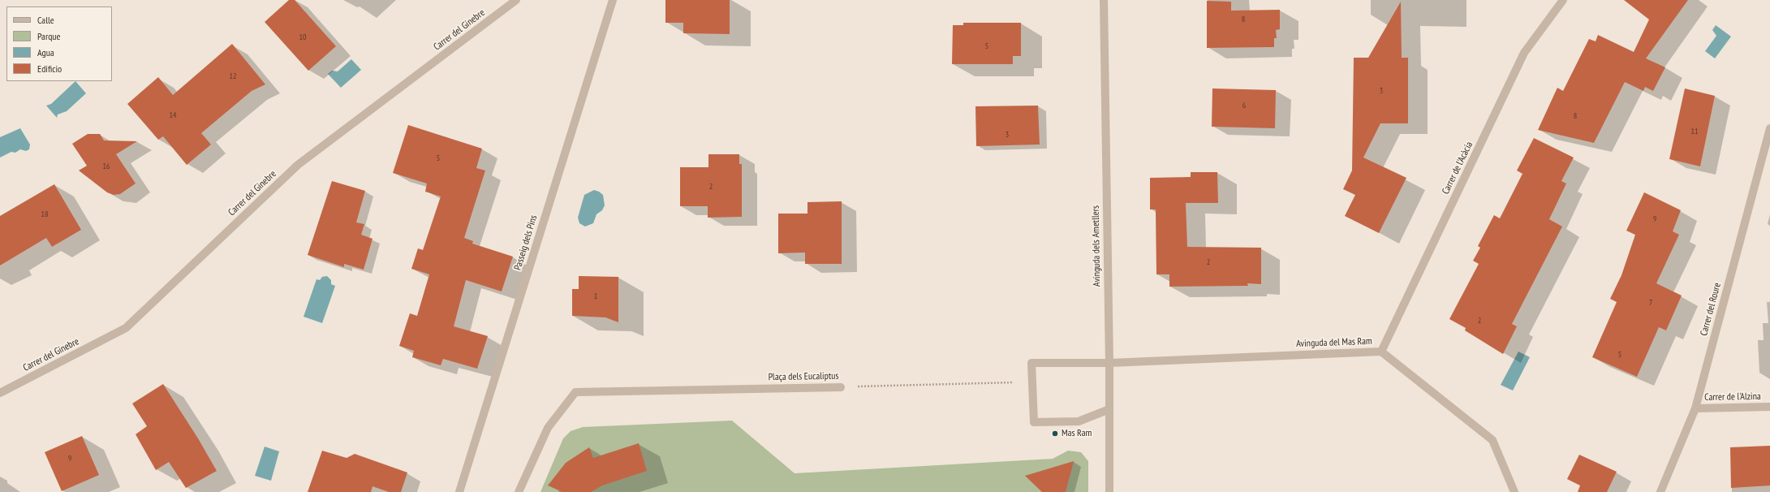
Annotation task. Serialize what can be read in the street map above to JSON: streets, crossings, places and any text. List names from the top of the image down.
{
  "streets": {
    "street": [
      "Carrer del Ginebre",
      "Carrer de l'Acàcia",
      "Passeig dels Pins",
      "Avinguda dels Ametllers",
      "Carrer del Roure",
      "Avinguda del Mas Ram",
      "Plaça dels Eucaliptus",
      "Carrer de l'Alzina"
    ]
  },
  "crossings": [
    ["Carrer de l'Acàcia", "Avinguda del Mas Ram"],
    ["Avinguda dels Ametllers", "Avinguda del Mas Ram"],
    ["Carrer del Roure", "Carrer de l'Alzina"],
    ["Avinguda del Mas Ram", "Plaça dels Eucaliptus"]
  ],
  "places": ["Mas Ram"],
  "house_numbers": [
    "8",
    "10",
    "5",
    "12",
    "3",
    "6",
    "14",
    "8",
    "11",
    "3",
    "5",
    "16",
    "2",
    "18",
    "9",
    "2",
    "1",
    "7",
    "2",
    "5",
    "9"
  ],
  "legend": [
    "Calle",
    "Parque",
    "Agua",
    "Edificio"
  ]
}
